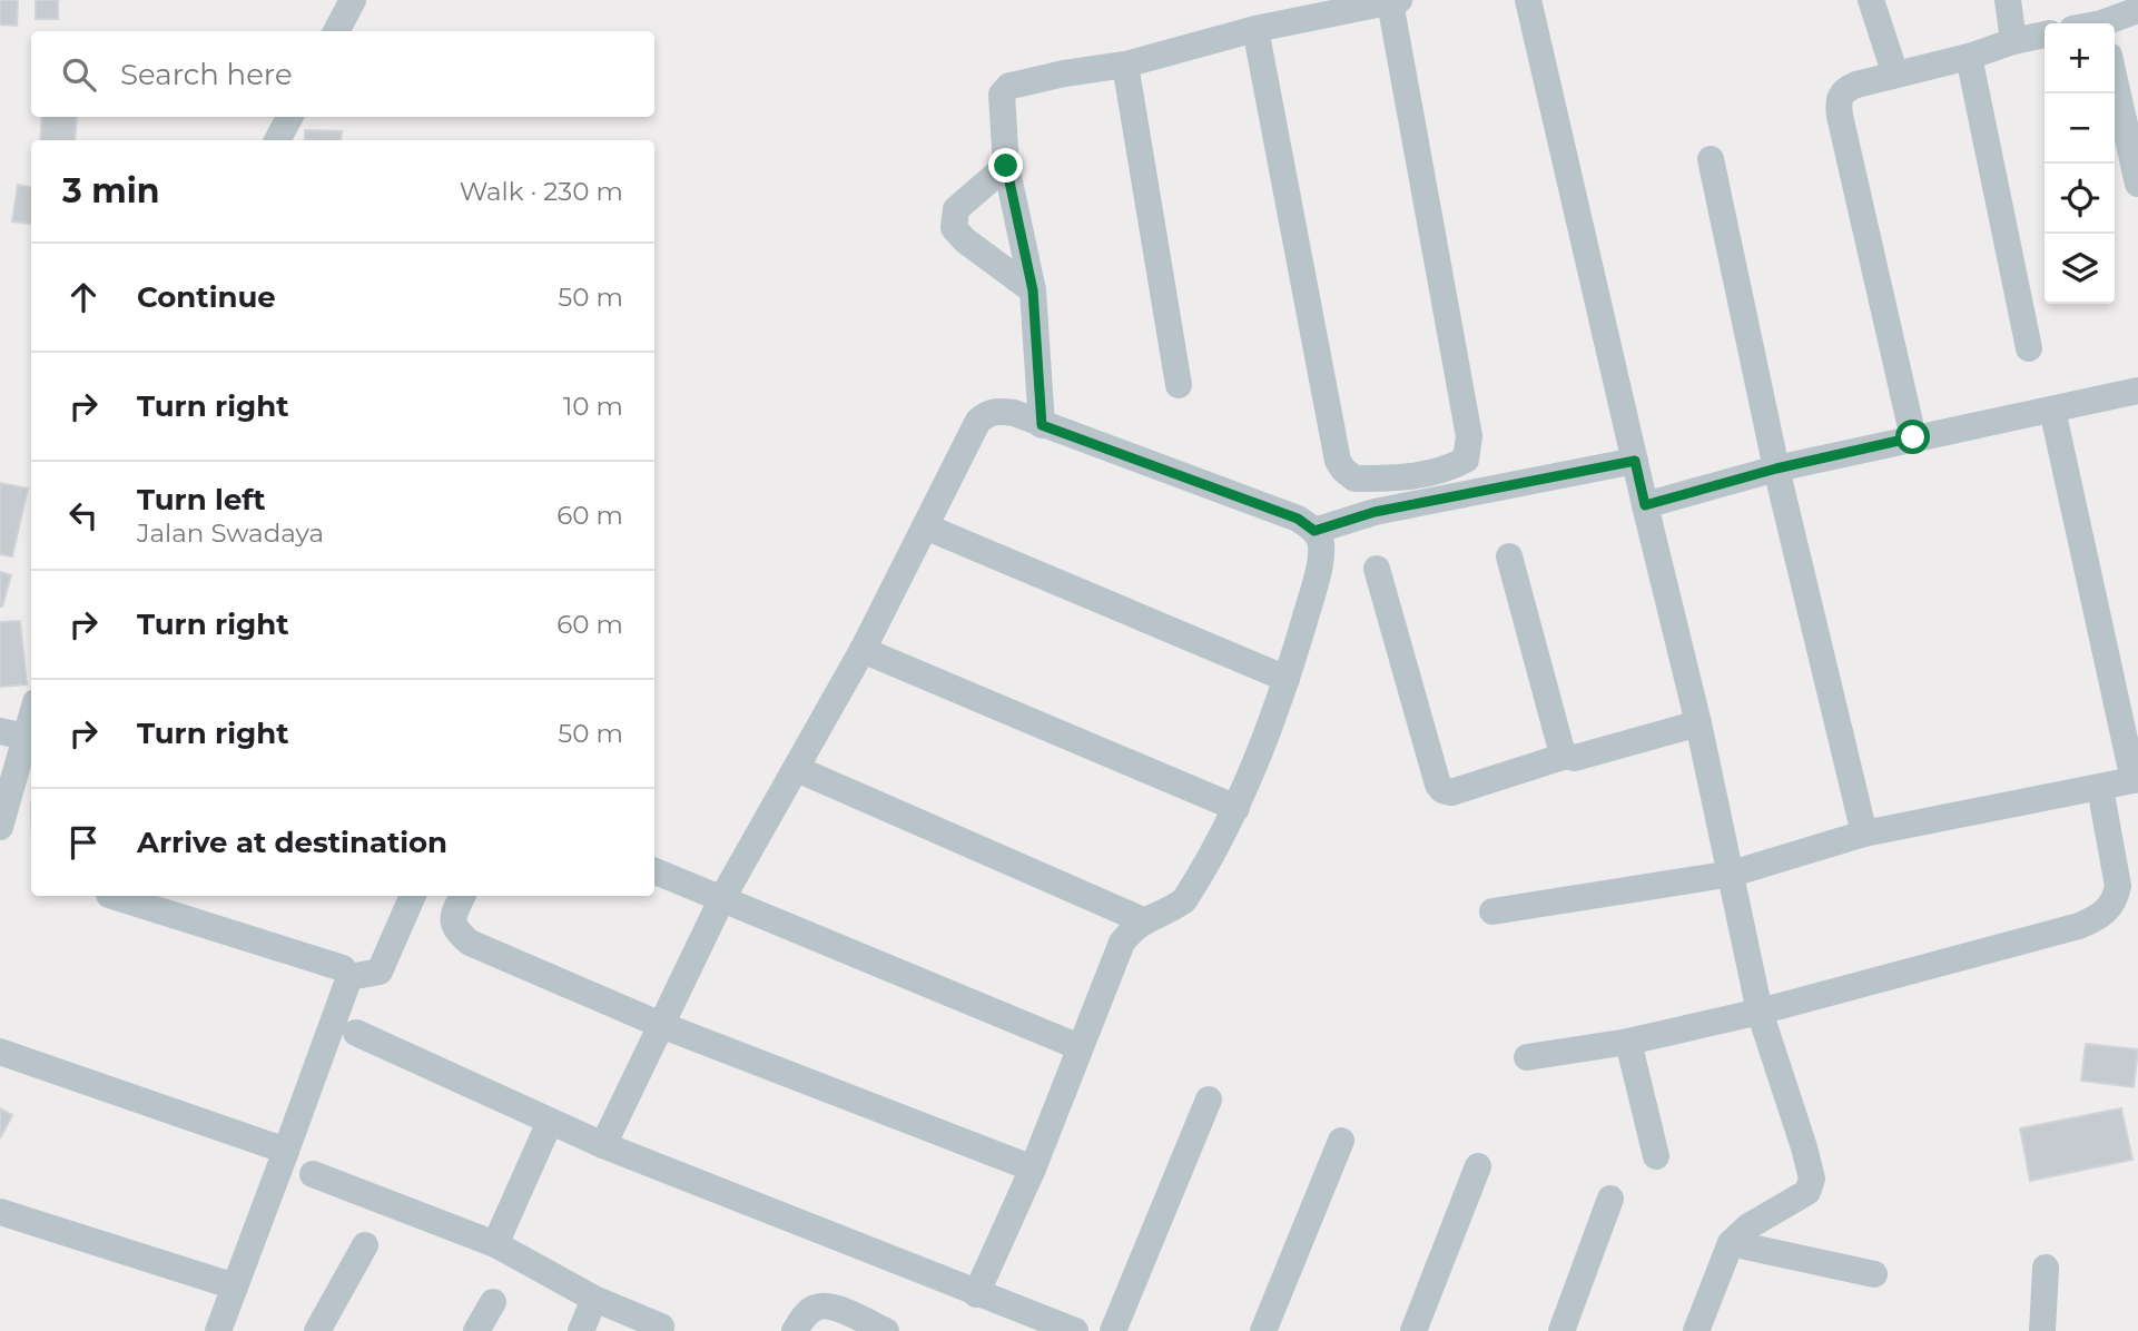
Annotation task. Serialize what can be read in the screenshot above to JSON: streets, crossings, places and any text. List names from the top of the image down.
{
  "page": {
    "map_buttons": ["+", "−"],
    "search": "Search here",
    "heading": ["3 min", "Walk · 230 m"],
    "list": [
      ["Continue", "50 m"],
      ["Turn right", "10 m"],
      ["Turn left", "Jalan Swadaya", "60 m"],
      ["Turn right", "60 m"],
      ["Turn right", "50 m"],
      "Arrive at destination"
    ]
  }
}
